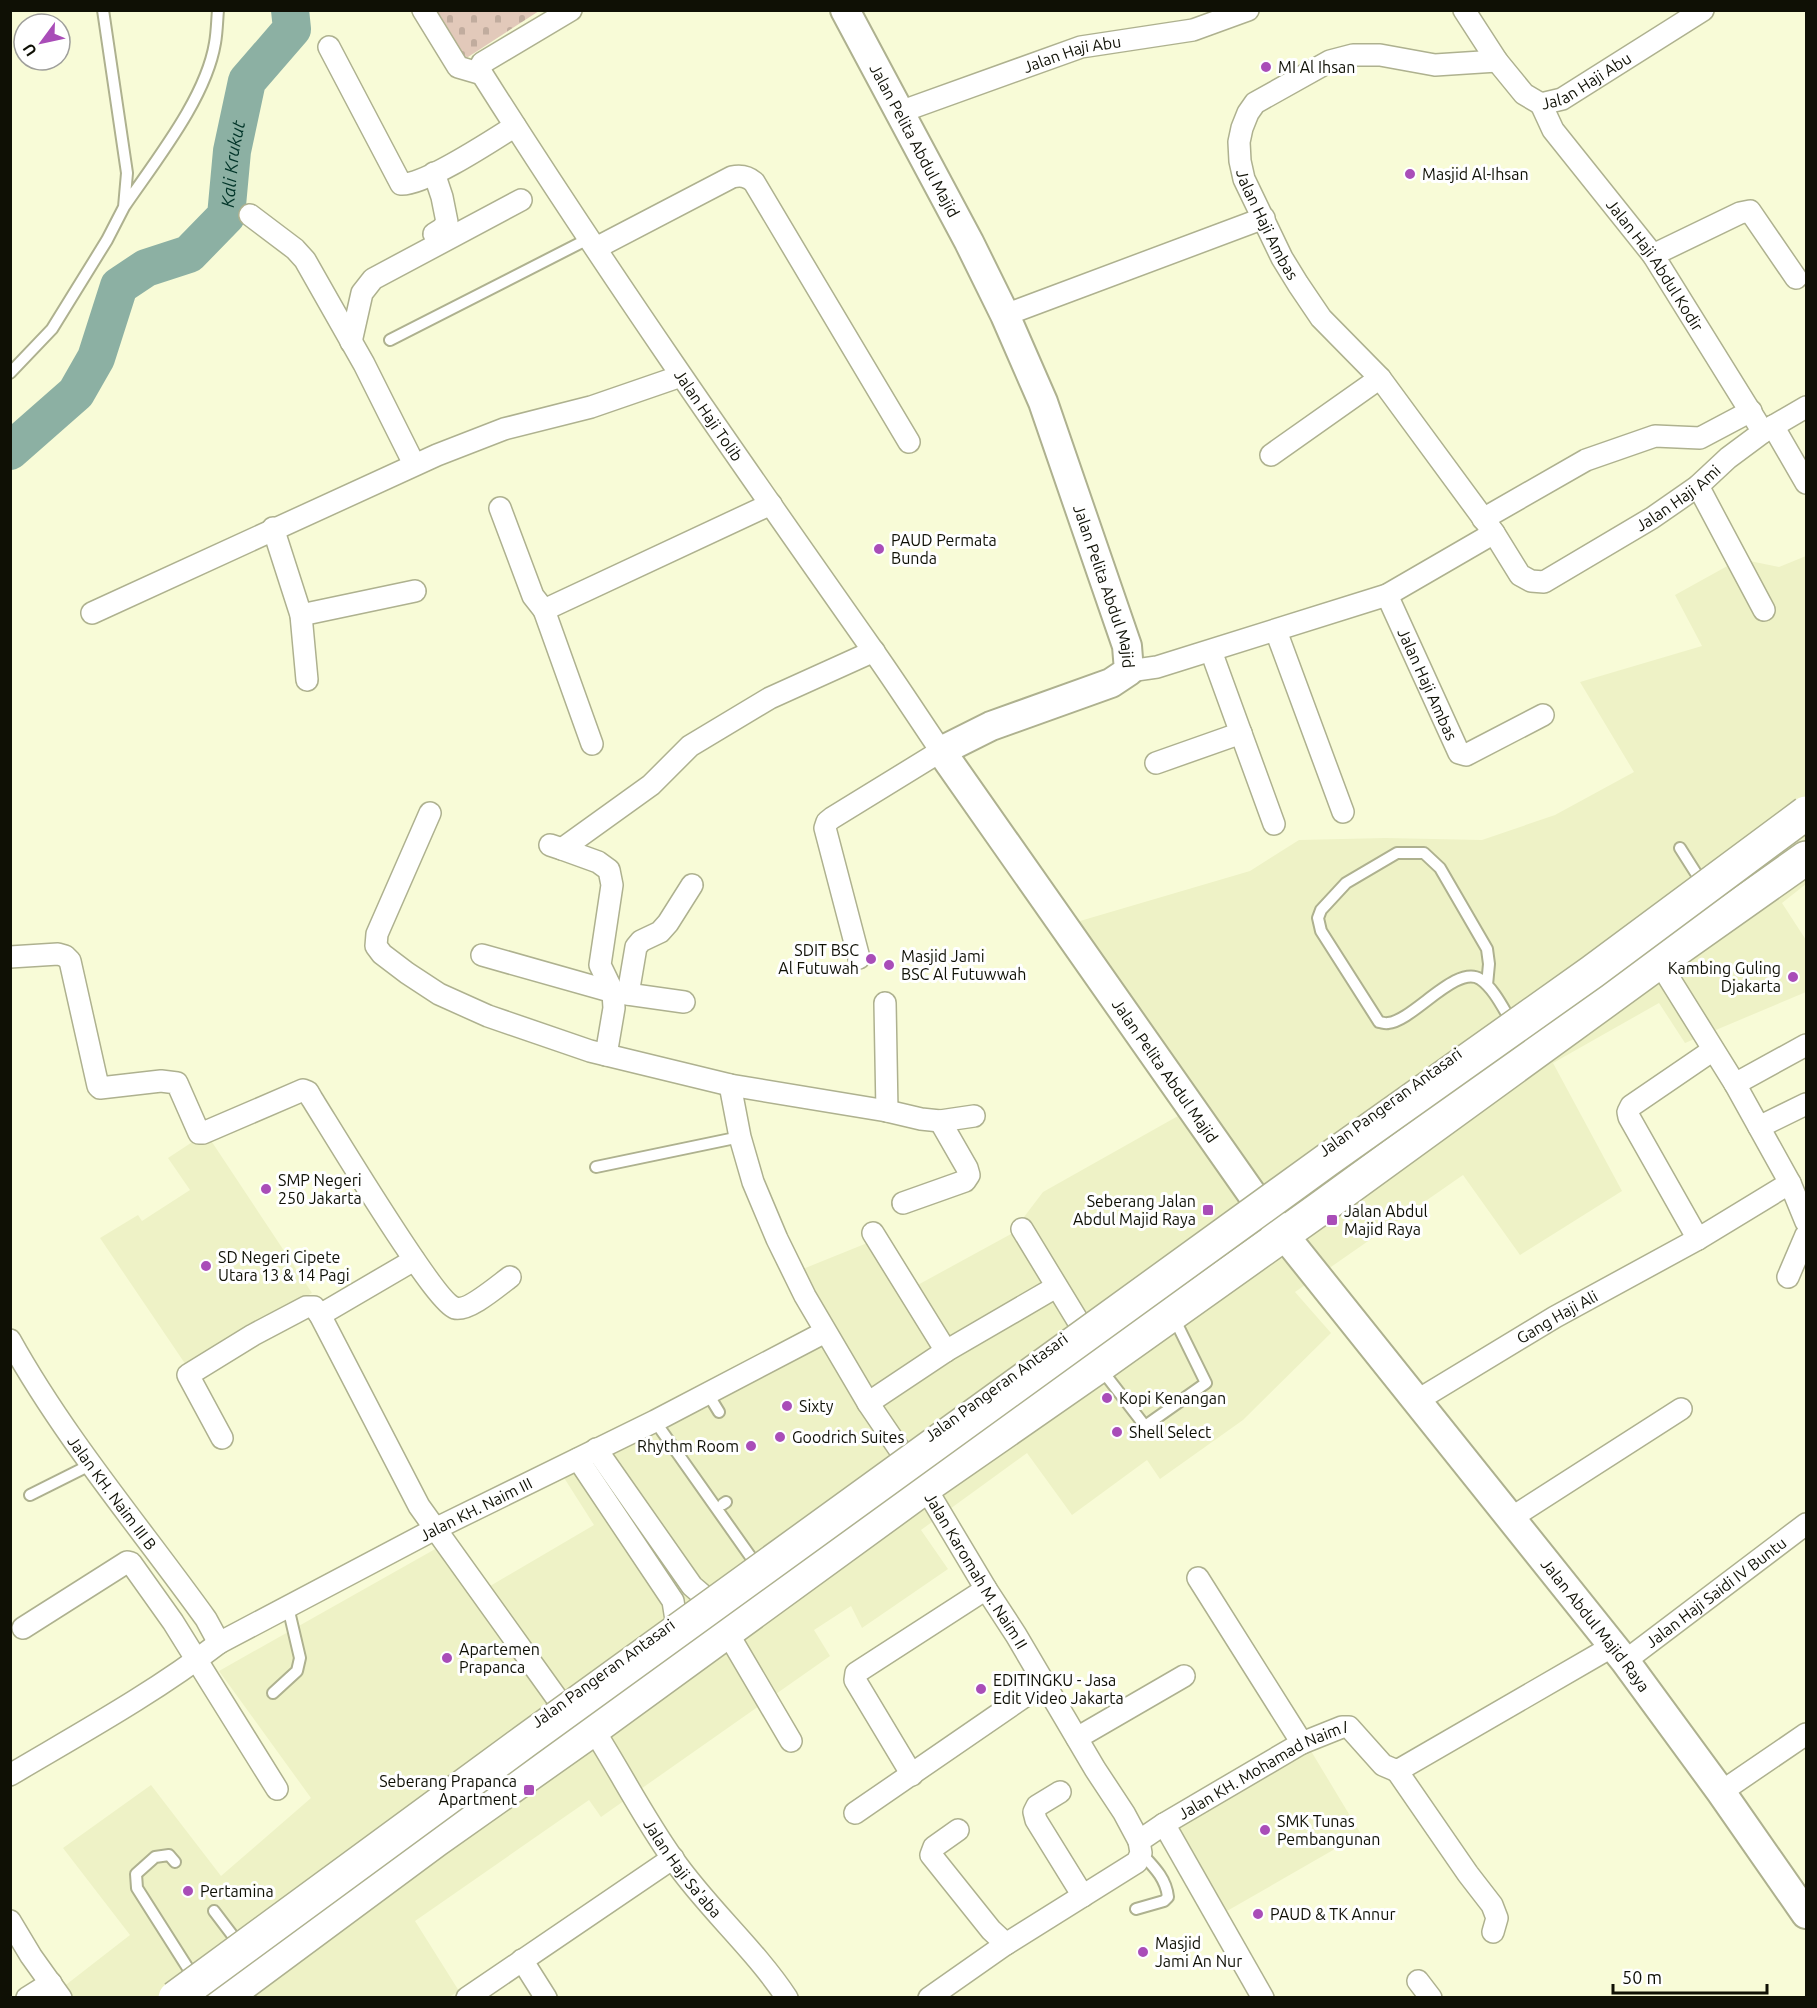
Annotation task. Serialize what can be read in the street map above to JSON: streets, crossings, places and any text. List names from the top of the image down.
{
  "streets": {
    "main road": ["Jalan Pangeran Antasari"],
    "street": [
      "Jalan Haji Abu",
      "Jalan Pelita Abdul Majid",
      "Jalan Haji Ambas",
      "Jalan Haji Abdul Kodir",
      "Jalan Haji Tolib",
      "Jalan Haji Ami",
      "Gang Haji Ali",
      "Jalan KH. Naim III B",
      "Jalan KH. Naim III",
      "Jalan Karomah M. Naim II",
      "Jalan Haji Saidi IV Buntu",
      "Jalan Abdul Majid Raya",
      "Jalan KH. Mohamad Naim I",
      "Jalan Haji Sa'aba"
    ]
  },
  "crossings": [
    ["Jalan Haji Abu", "Jalan Pelita Abdul Majid"],
    ["Jalan Haji Abu", "Jalan Haji Ambas"],
    ["Jalan Haji Abu", "Jalan Haji Abdul Kodir"],
    ["Jalan Pelita Abdul Majid", "Jalan Haji Tolib"],
    ["Jalan Pelita Abdul Majid", "Jalan Pangeran Antasari"],
    ["Jalan Pelita Abdul Majid", "Jalan Abdul Majid Raya"],
    ["Jalan Haji Ambas", "Jalan Haji Ami"],
    ["Jalan Haji Abdul Kodir", "Jalan Haji Ami"],
    ["Jalan Pangeran Antasari", "Jalan Karomah M. Naim II"],
    ["Gang Haji Ali", "Jalan Abdul Majid Raya"],
    ["Jalan KH. Naim III B", "Jalan KH. Naim III"],
    ["Jalan Karomah M. Naim II", "Jalan KH. Mohamad Naim I"],
    ["Jalan Haji Saidi IV Buntu", "Jalan Abdul Majid Raya"]
  ],
  "water": ["Kali Krukut"],
  "places": {
    "other": [
      "MI Al Ihsan",
      "Masjid Al-Ihsan",
      "PAUD Permata Bunda",
      "SDIT BSC Al Futuwah",
      "Masjid Jami BSC Al Futuwwah",
      "Kambing Guling Djakarta",
      "SMP Negeri 250 Jakarta",
      "SD Negeri Cipete Utara 13 & 14 Pagi",
      "Kopi Kenangan",
      "Sixty",
      "Shell Select",
      "Goodrich Suites",
      "Rhythm Room",
      "Apartemen Prapanca",
      "EDITINGKU - Jasa Edit Video Jakarta",
      "SMK Tunas Pembangunan",
      "Pertamina",
      "PAUD & TK Annur",
      "Masjid Jami An Nur"
    ],
    "transit": ["Seberang Jalan Abdul Majid Raya", "Jalan Abdul Majid Raya", "Seberang Prapanca Apartment"]
  },
  "scale_bar": "50 m",
  "north": "bottom left"
}
